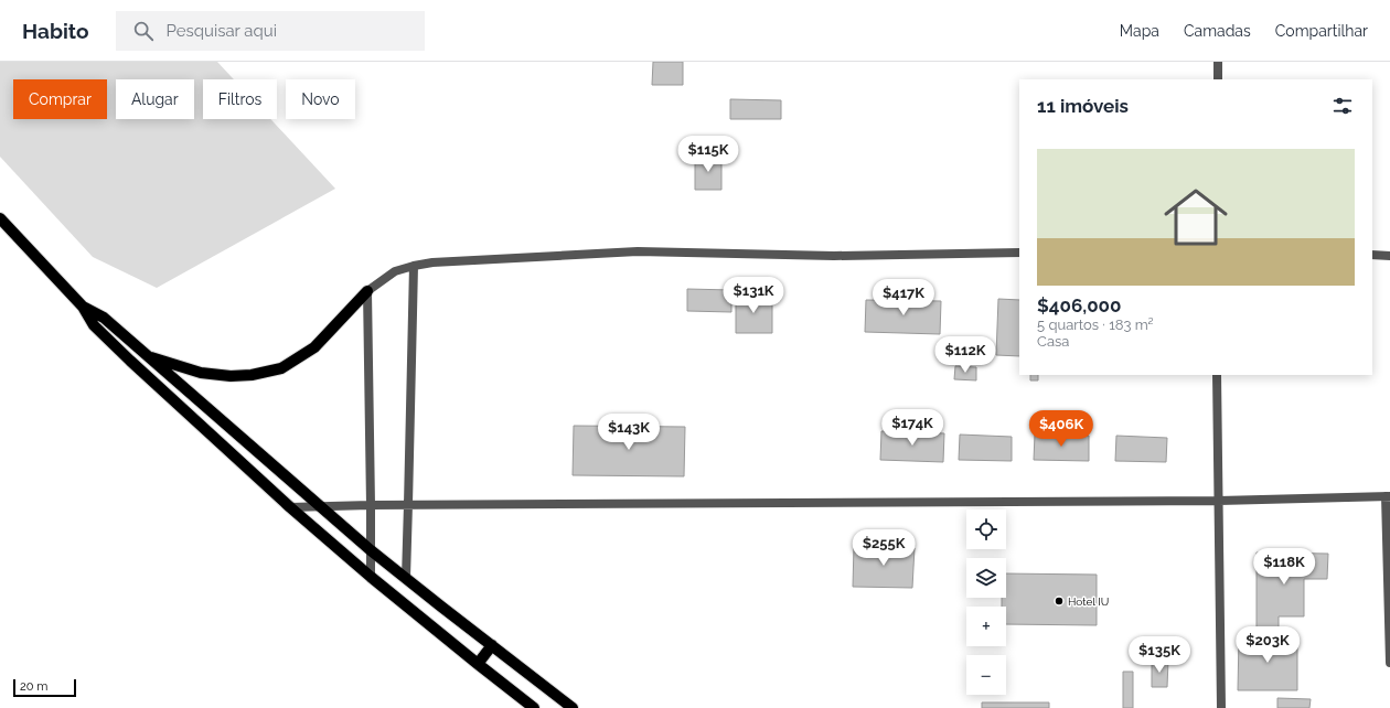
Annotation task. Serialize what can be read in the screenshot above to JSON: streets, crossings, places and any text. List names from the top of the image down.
{
  "places": ["Hotel IU"],
  "scale_bar": "20 m",
  "page": {
    "header": "Habito",
    "search": "Pesquisar aqui",
    "nav": ["Mapa", "Camadas", "Compartilhar"],
    "chip": [
      "Comprar",
      "Alugar",
      "Filtros",
      "Novo"
    ],
    "heading": "11 imóveis",
    "list": [
      {
        "name": "$406,000",
        "note": "5 quartos · 183 m² · Casa"
      }
    ],
    "price": [
      "$115K",
      "$131K",
      "$417K",
      "$112K",
      "$174K",
      "$406K",
      "$143K",
      "$255K",
      "$118K",
      "$203K",
      "$135K"
    ],
    "map_buttons": ["+", "−"],
    "scale": "20 m"
  }
}
